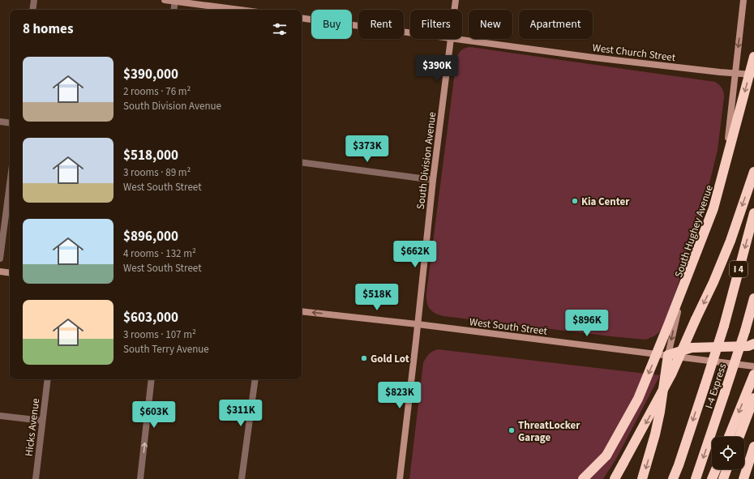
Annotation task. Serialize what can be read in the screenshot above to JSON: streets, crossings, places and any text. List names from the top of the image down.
{
  "streets": {
    "highway": ["I 4", "I-4 Express"],
    "street": [
      "West Church Street",
      "South Division Avenue",
      "South Hughey Avenue",
      "West South Street",
      "Hicks Avenue"
    ]
  },
  "crossings": [
    ["West Church Street", "South Hughey Avenue"],
    ["South Division Avenue", "West South Street"],
    ["South Hughey Avenue", "West South Street"]
  ],
  "one_way": ["South Hughey Avenue"],
  "places": ["Kia Center", "Gold Lot", "ThreatLocker Garage"],
  "page": {
    "chip": [
      "Buy",
      "Rent",
      "Filters",
      "New",
      "Apartment"
    ],
    "heading": "8 homes",
    "list": [
      {
        "name": "$390,000",
        "note": "2 rooms · 76 m² · South Division Avenue"
      },
      {
        "name": "$518,000",
        "note": "3 rooms · 89 m² · West South Street"
      },
      {
        "name": "$896,000",
        "note": "4 rooms · 132 m² · West South Street"
      },
      {
        "name": "$603,000",
        "note": "3 rooms · 107 m² · South Terry Avenue"
      }
    ],
    "price": [
      "$390K",
      "$373K",
      "$662K",
      "$518K",
      "$896K",
      "$823K",
      "$311K",
      "$603K"
    ]
  }
}
